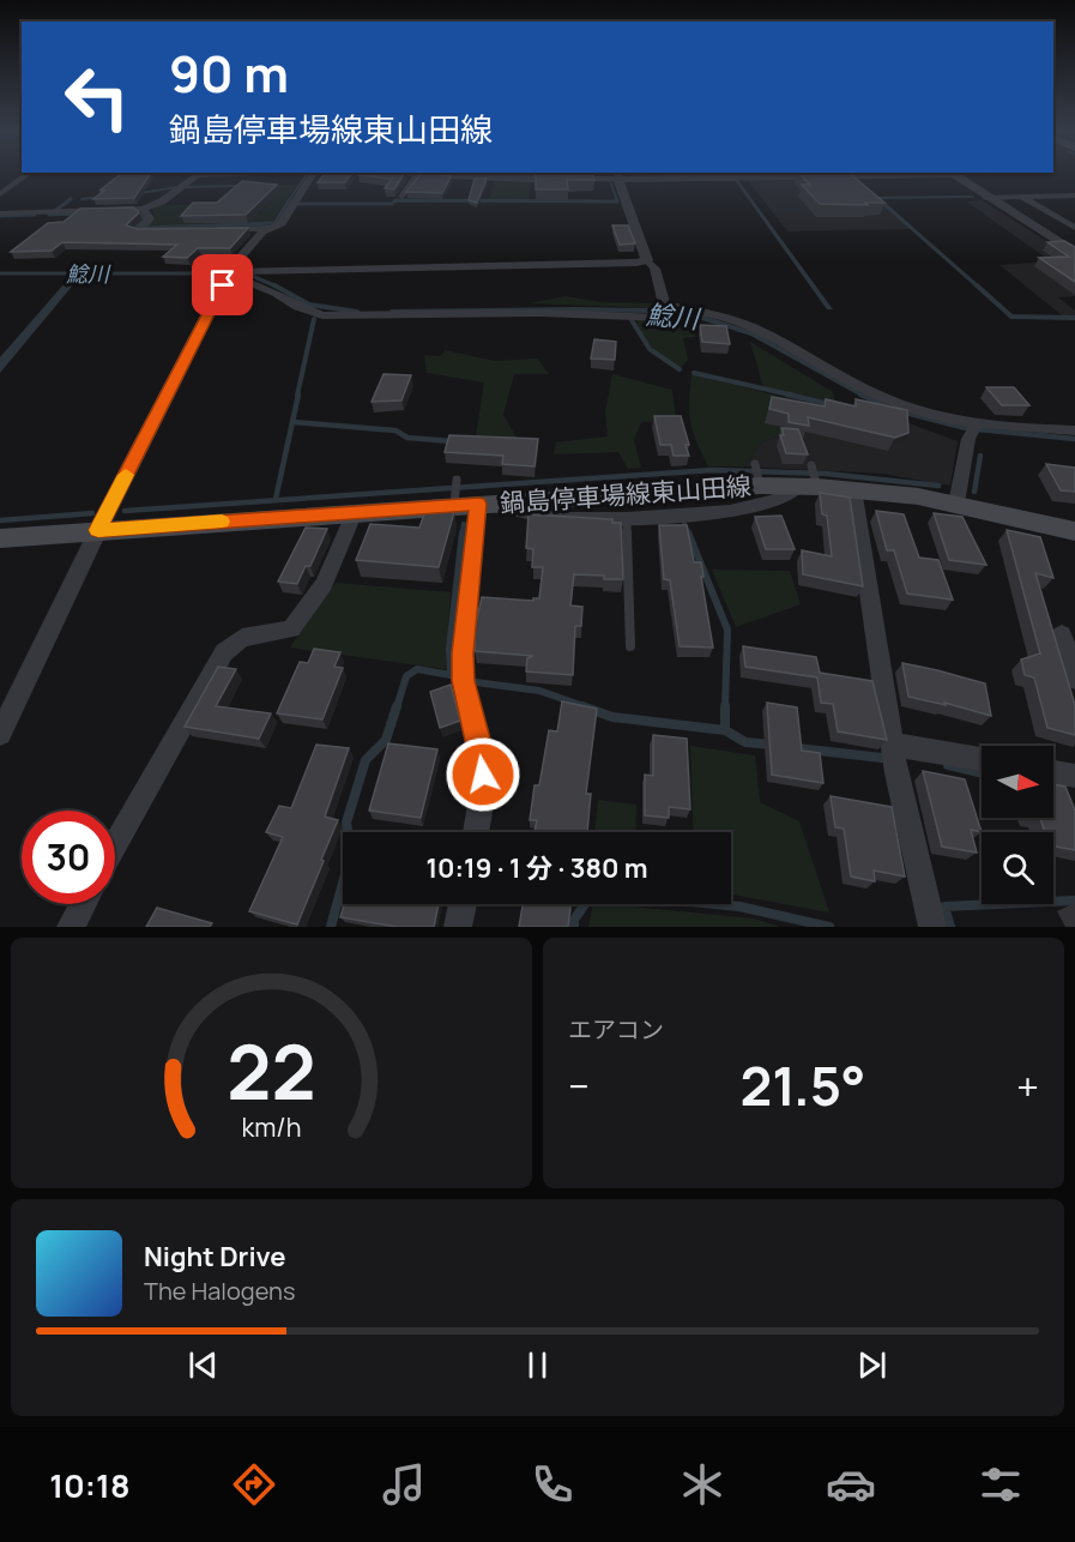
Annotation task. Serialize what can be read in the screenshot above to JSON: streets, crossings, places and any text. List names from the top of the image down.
{
  "streets": {
    "main road": ["鍋島停車場線東山田線"]
  },
  "water": ["鯰川"],
  "north": "right",
  "page": {
    "turn": ["90 m", "鍋島停車場線東山田線"],
    "limit": "30",
    "trip": "10:19 · 1 分 · 380 m",
    "tile": "エアコン",
    "heat": ["−", "21.5°", "+"],
    "song": ["Night Drive", "The Halogens"],
    "tabs": "10:18",
    "gauge": ["22", "km/h"]
  }
}
